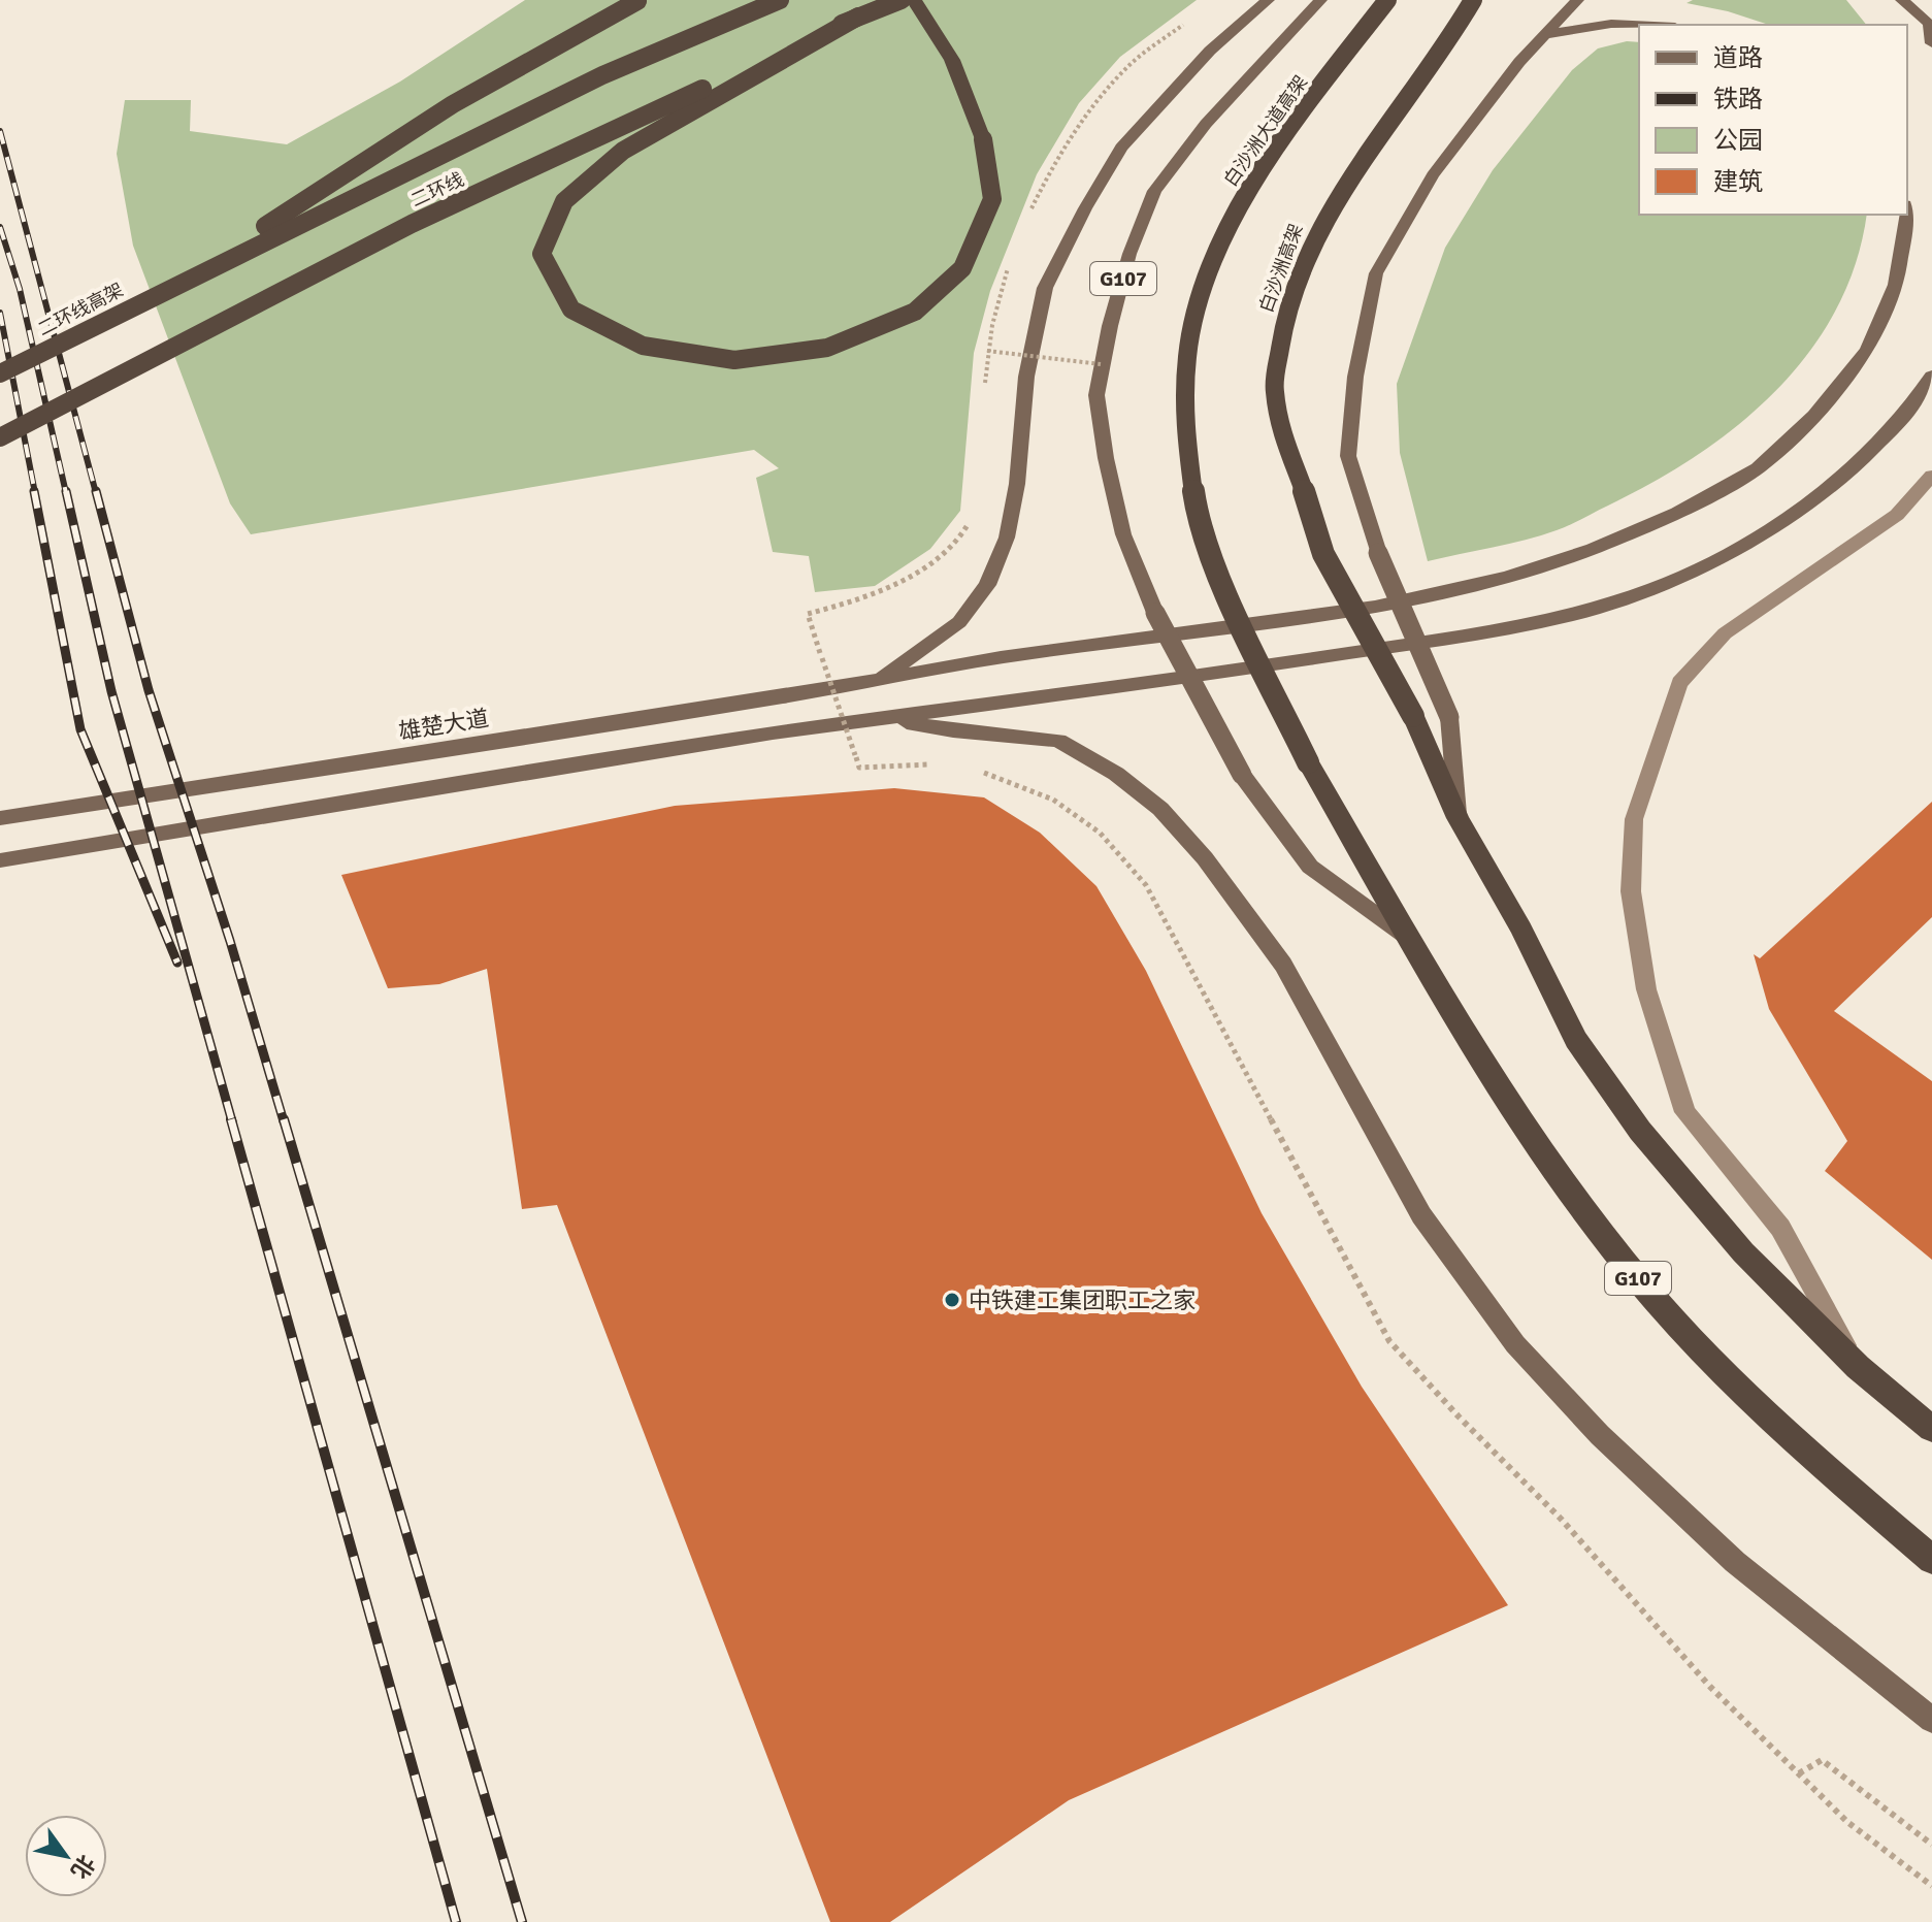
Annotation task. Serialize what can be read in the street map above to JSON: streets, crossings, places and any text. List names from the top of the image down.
{
  "streets": {
    "highway": [
      "白沙洲大道高架",
      "二环线",
      "白沙洲高架",
      "G107",
      "二环线高架"
    ],
    "main road": ["雄楚大道"]
  },
  "crossings": [
    ["白沙洲大道高架", "G107"],
    ["二环线", "二环线高架"]
  ],
  "places": ["中铁建工集团职工之家"],
  "legend": [
    "道路",
    "铁路",
    "公园",
    "建筑"
  ],
  "north": "bottom right"
}
